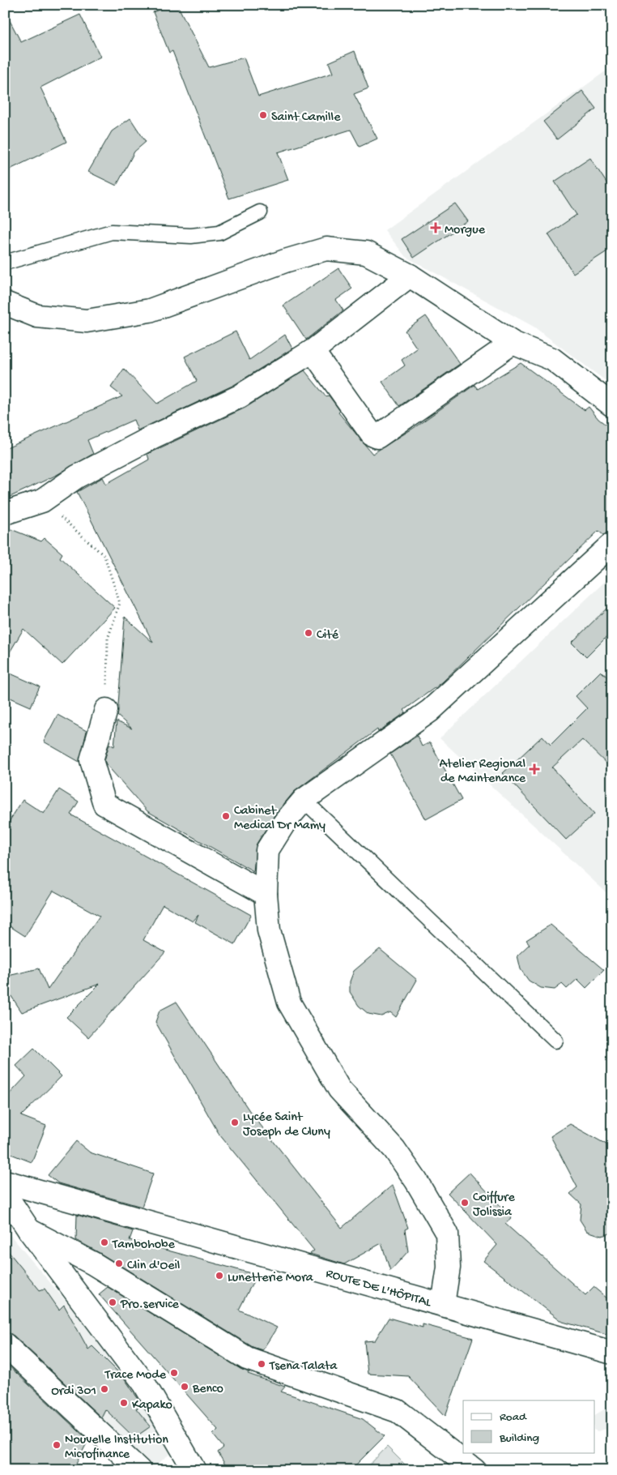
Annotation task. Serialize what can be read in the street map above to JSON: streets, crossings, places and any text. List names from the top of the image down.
{
  "streets": {
    "street": ["ROUTE DE L'HÔPITAL"]
  },
  "places": {
    "other": [
      "Saint Camille",
      "Cité",
      "Cabinet Medical Dr Mamy",
      "Lycée Saint Joseph de Cluny",
      "Coiffure Jolissia",
      "Tambohobe",
      "Clin d'Oeil",
      "Lunetterie Mora",
      "Pro.service",
      "Tsena Talata",
      "Trace Mode",
      "Benco",
      "Ordi 301",
      "Kapako",
      "Nouvelle Institution Microfinance"
    ],
    "health": ["Morgue", "Atelier Regional de Maintenance"]
  },
  "legend": ["Road", "Building"]
}
